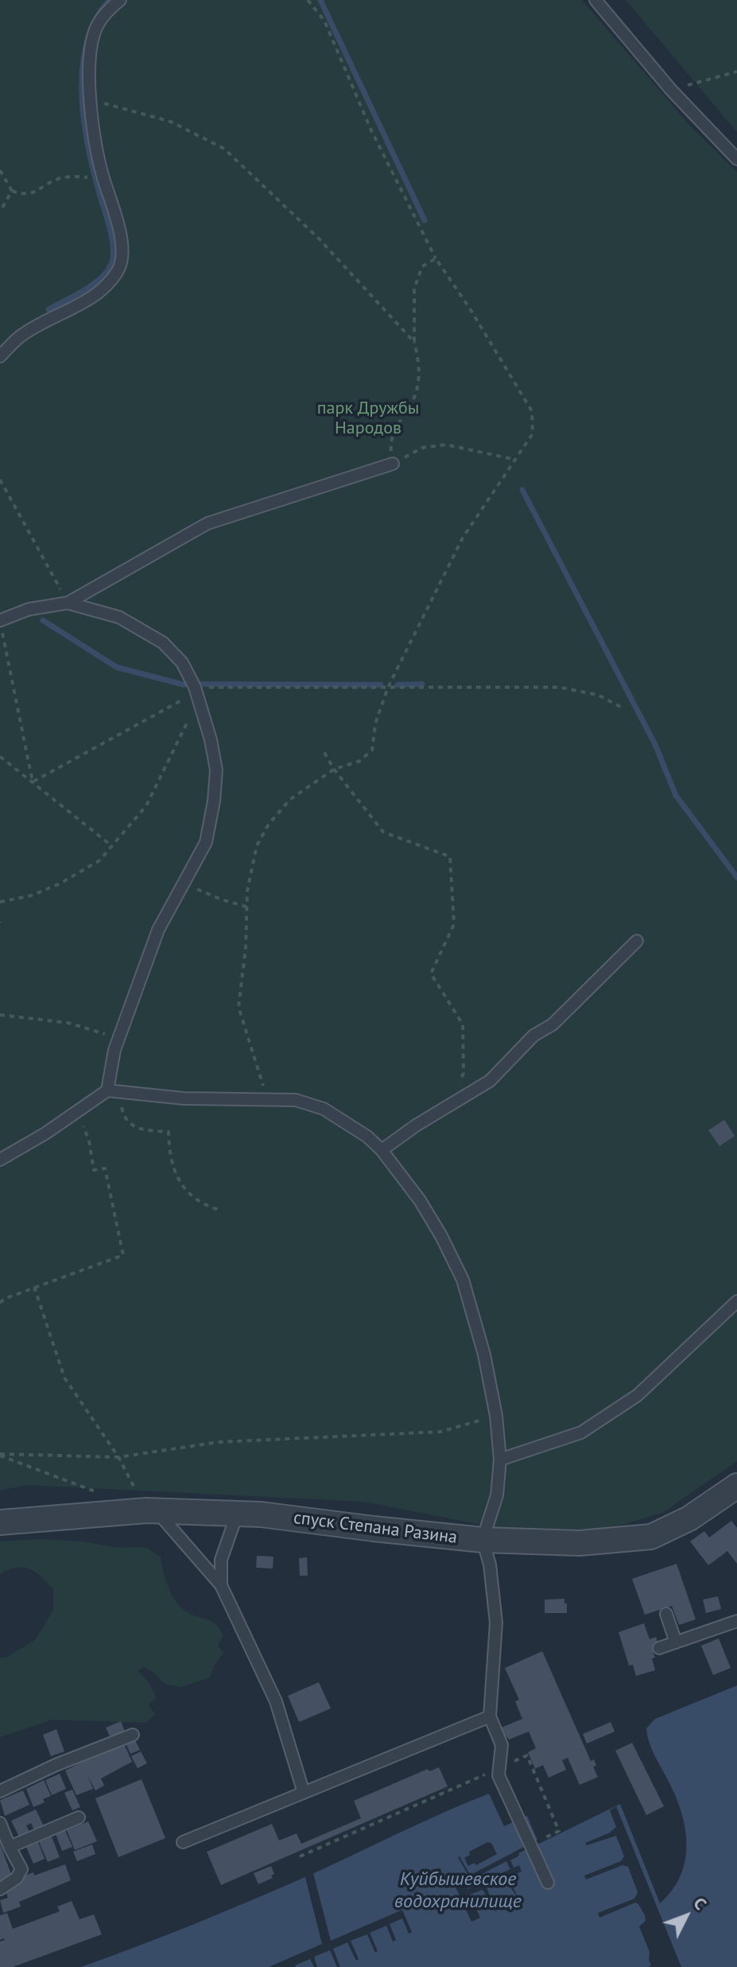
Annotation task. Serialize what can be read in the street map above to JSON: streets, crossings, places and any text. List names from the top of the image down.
{
  "streets": {
    "street": ["спуск Степана Разина"]
  },
  "water": ["Куйбышевское водохранилище"],
  "parks": ["парк Дружбы Народов"],
  "north": "top right"
}
